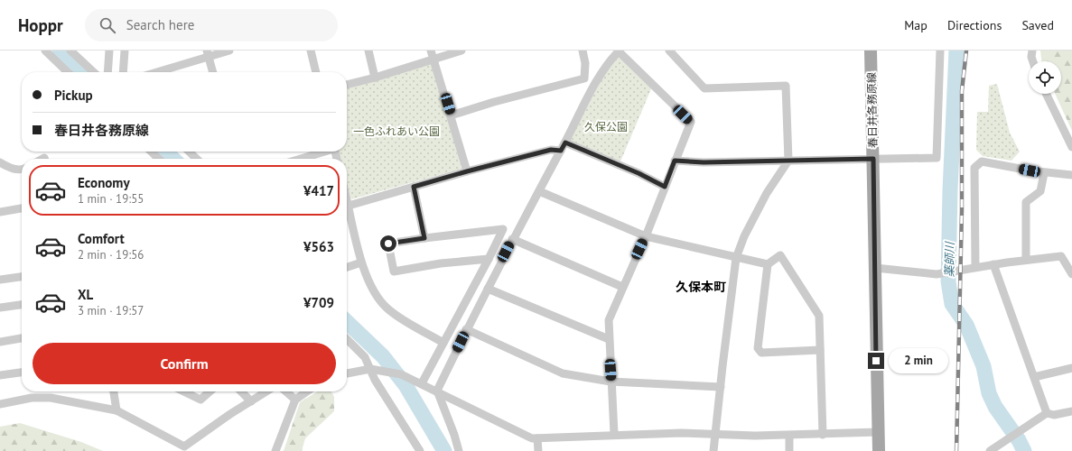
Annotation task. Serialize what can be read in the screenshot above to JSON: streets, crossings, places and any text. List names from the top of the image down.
{
  "streets": {
    "main road": ["春日井各務原線"]
  },
  "districts": ["久保本町"],
  "water": ["薬師川"],
  "parks": ["久保公園", "一色ふれあい公園"],
  "page": {
    "header": "Hoppr",
    "search": "Search here",
    "nav": ["Map", "Directions", "Saved"],
    "banner": ["Pickup", "春日井各務原線"],
    "list": [
      {
        "name": "Economy",
        "note": "1 min · 19:55",
        "value": "¥417"
      },
      {
        "name": "Comfort",
        "note": "2 min · 19:56",
        "value": "¥563"
      },
      {
        "name": "XL",
        "note": "3 min · 19:57",
        "value": "¥709"
      }
    ],
    "buttons": "Confirm",
    "bubble": "2 min"
  }
}
